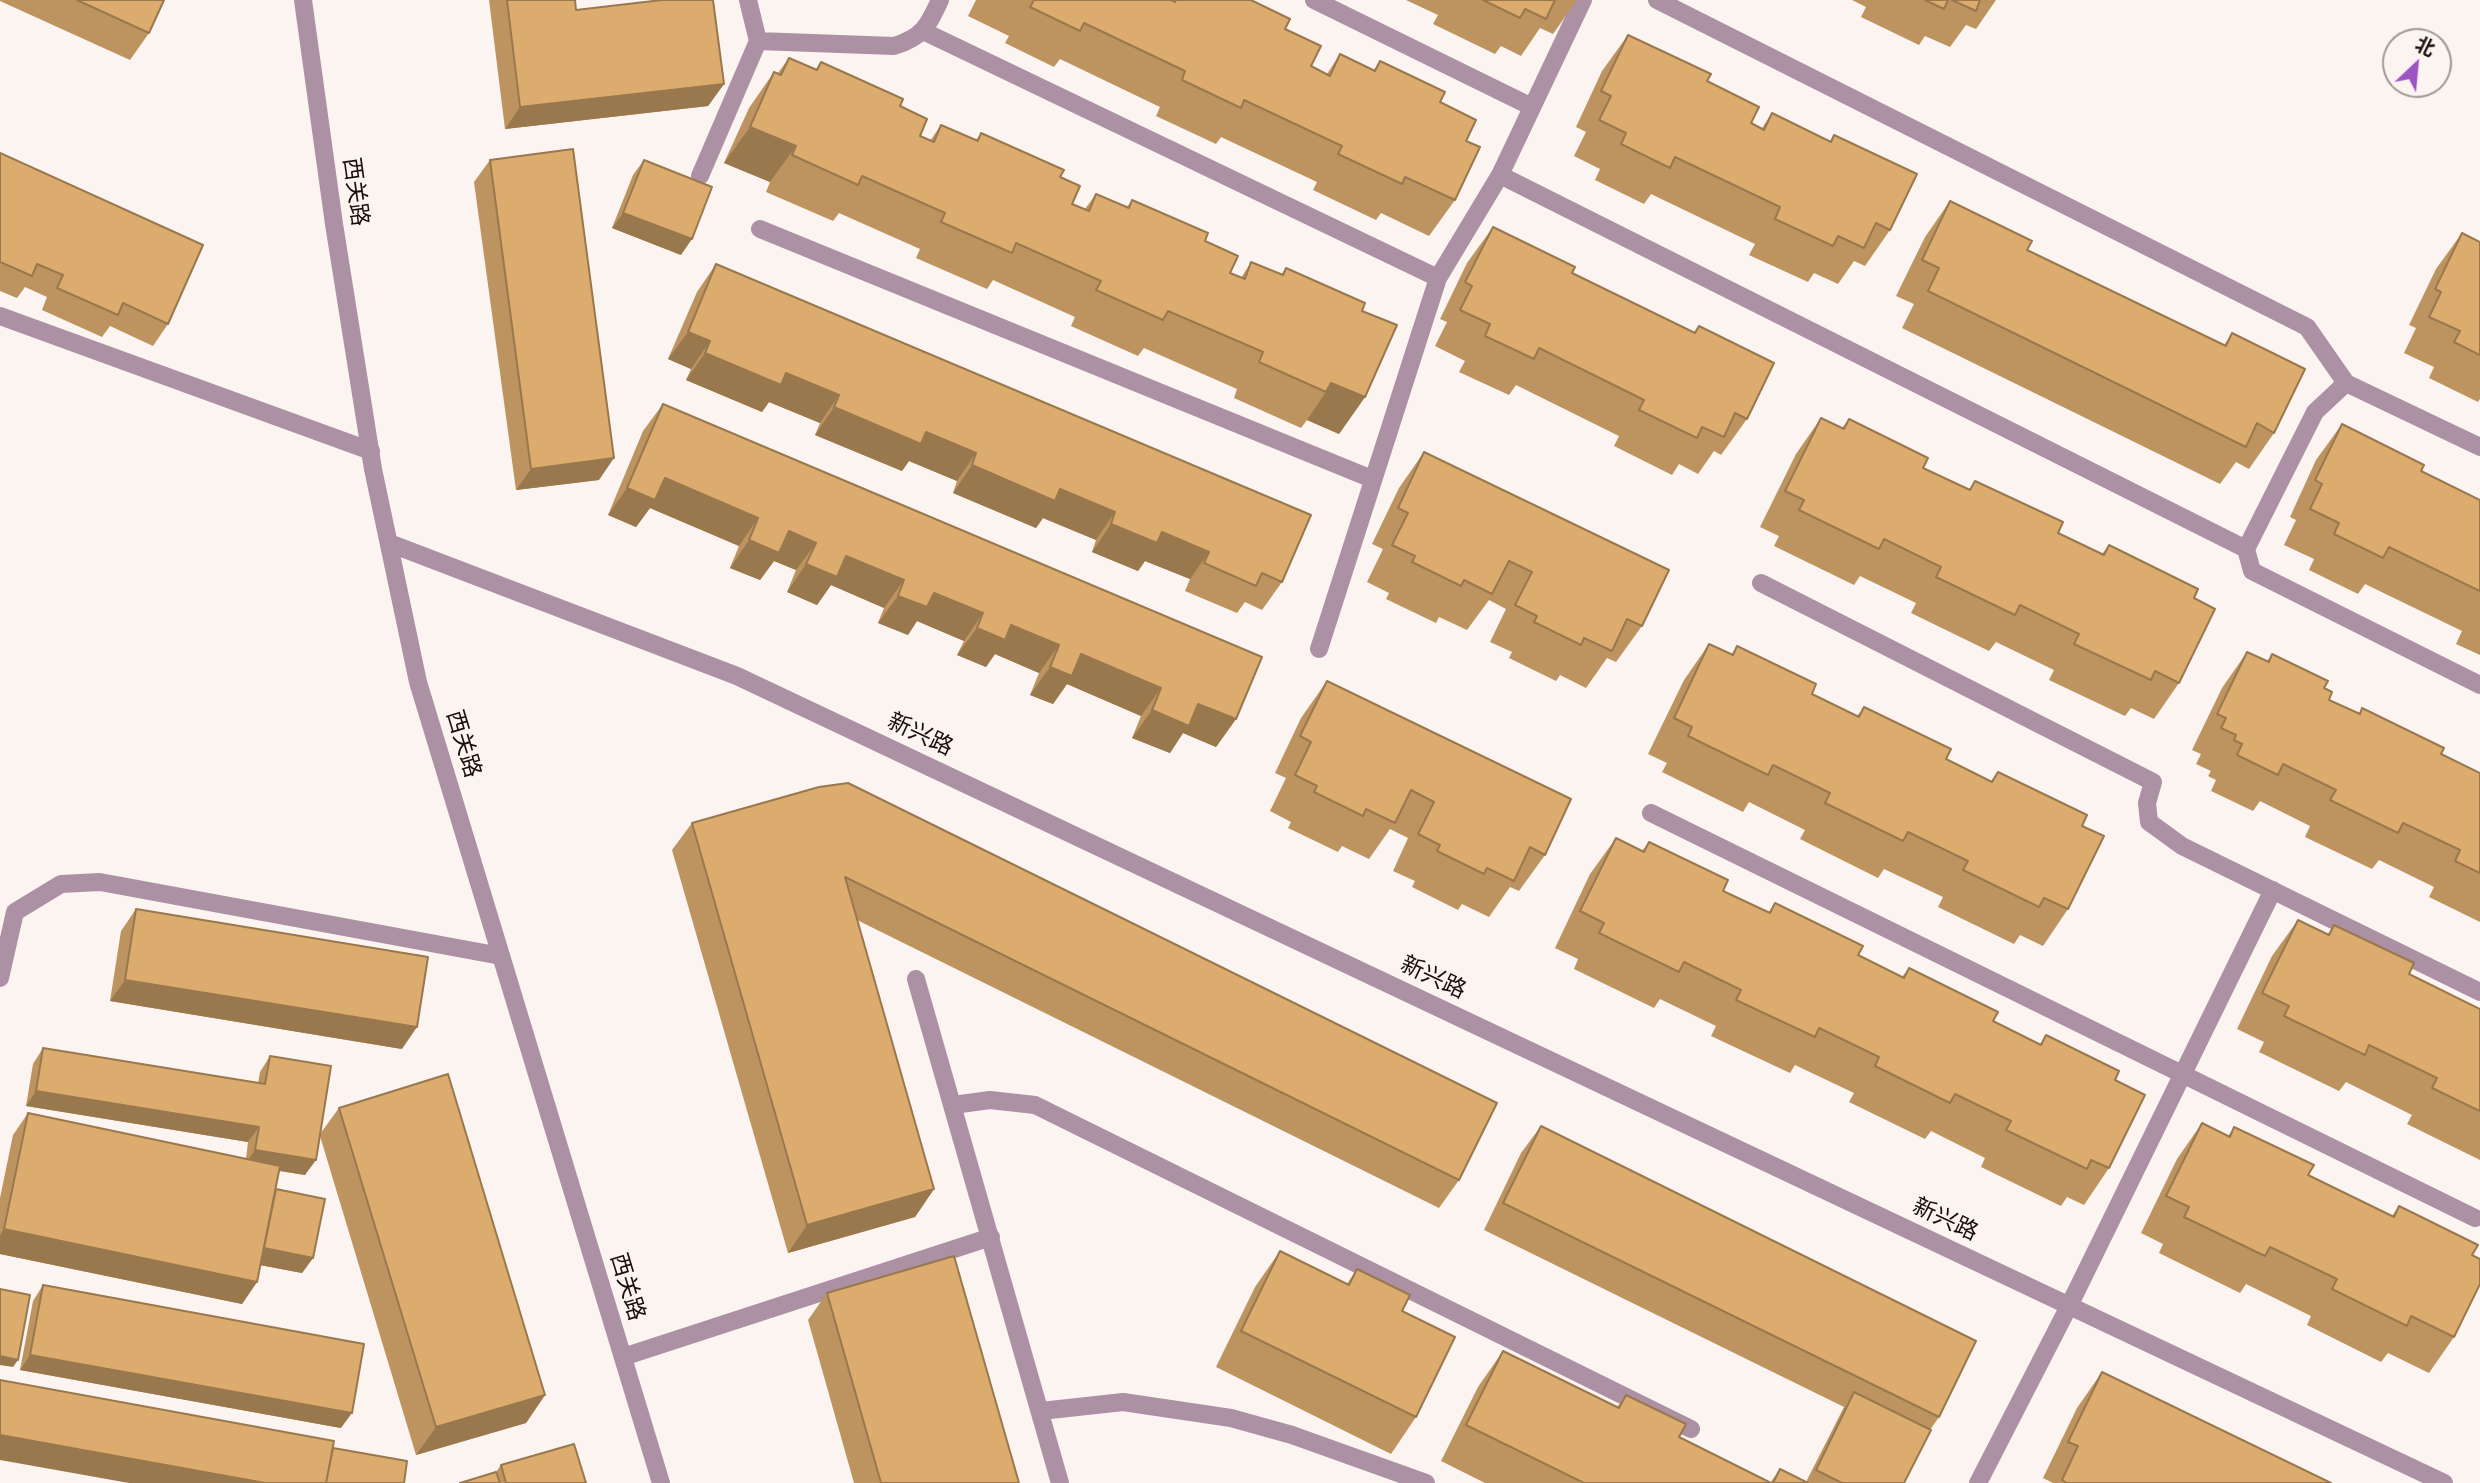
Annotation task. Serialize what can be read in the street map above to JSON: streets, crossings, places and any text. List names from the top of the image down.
{
  "streets": {
    "street": ["西关路", "新兴路"]
  },
  "crossings": [
    ["西关路", "新兴路"]
  ],
  "north": "top right"
}
